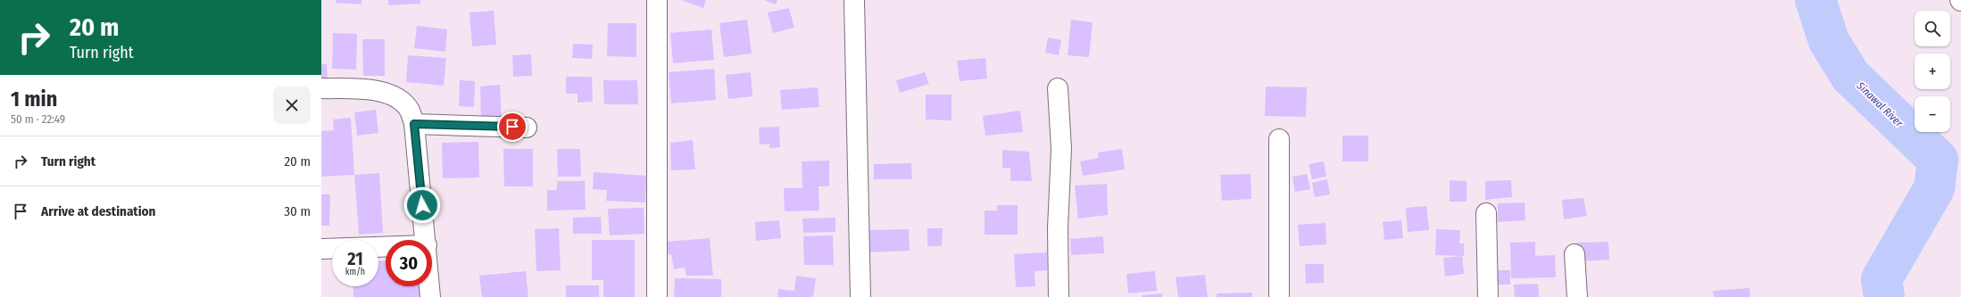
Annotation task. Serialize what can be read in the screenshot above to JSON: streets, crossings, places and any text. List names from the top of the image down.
{
  "water": ["Sinawal River"],
  "page": {
    "turn": ["20 m", "Turn right"],
    "map_buttons": ["+", "−"],
    "heading": ["1 min", "50 m · 22:49"],
    "list": [
      {
        "name": "Turn right",
        "value": "20 m"
      },
      {
        "name": "Arrive at destination",
        "value": "30 m"
      }
    ],
    "speed": "21 km/h",
    "limit": "30"
  }
}
